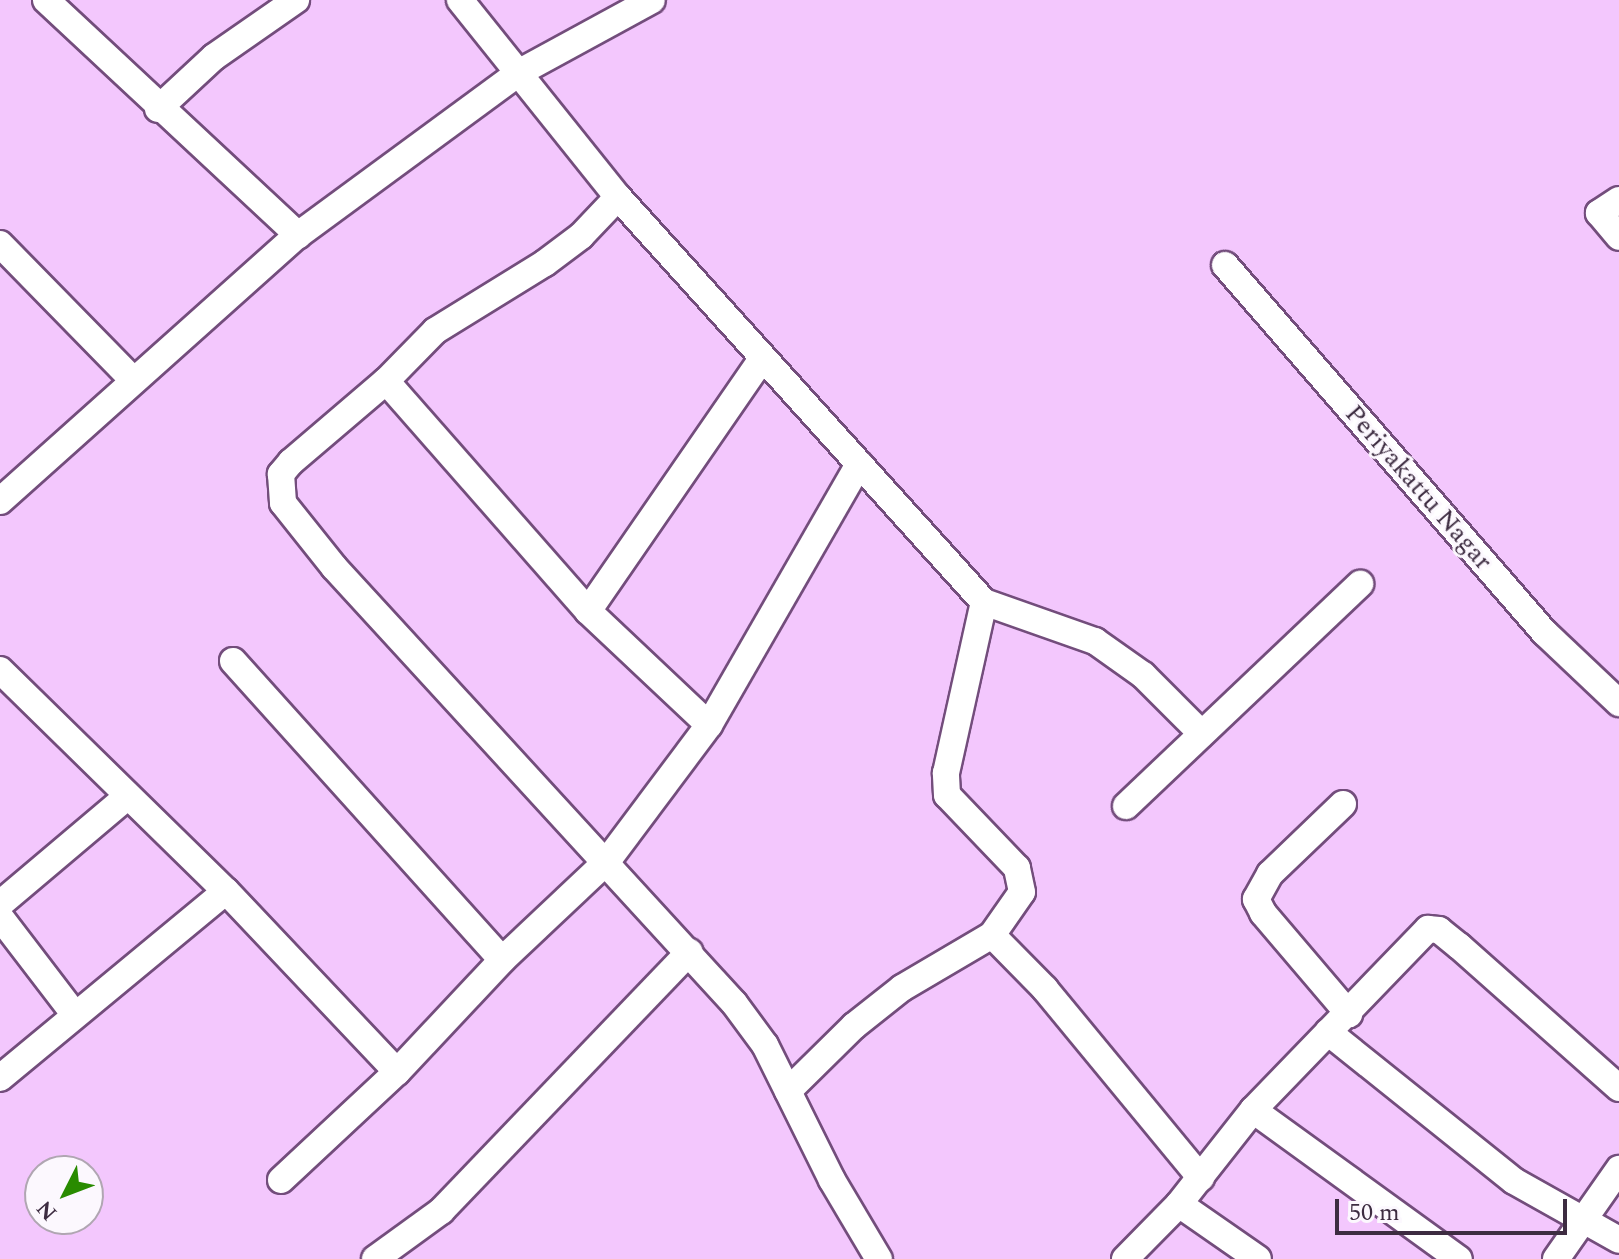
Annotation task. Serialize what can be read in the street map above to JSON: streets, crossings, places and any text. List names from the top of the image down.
{
  "streets": {
    "street": ["Periyakattu Nagar"]
  },
  "scale_bar": "50 m",
  "north": "bottom left"
}
